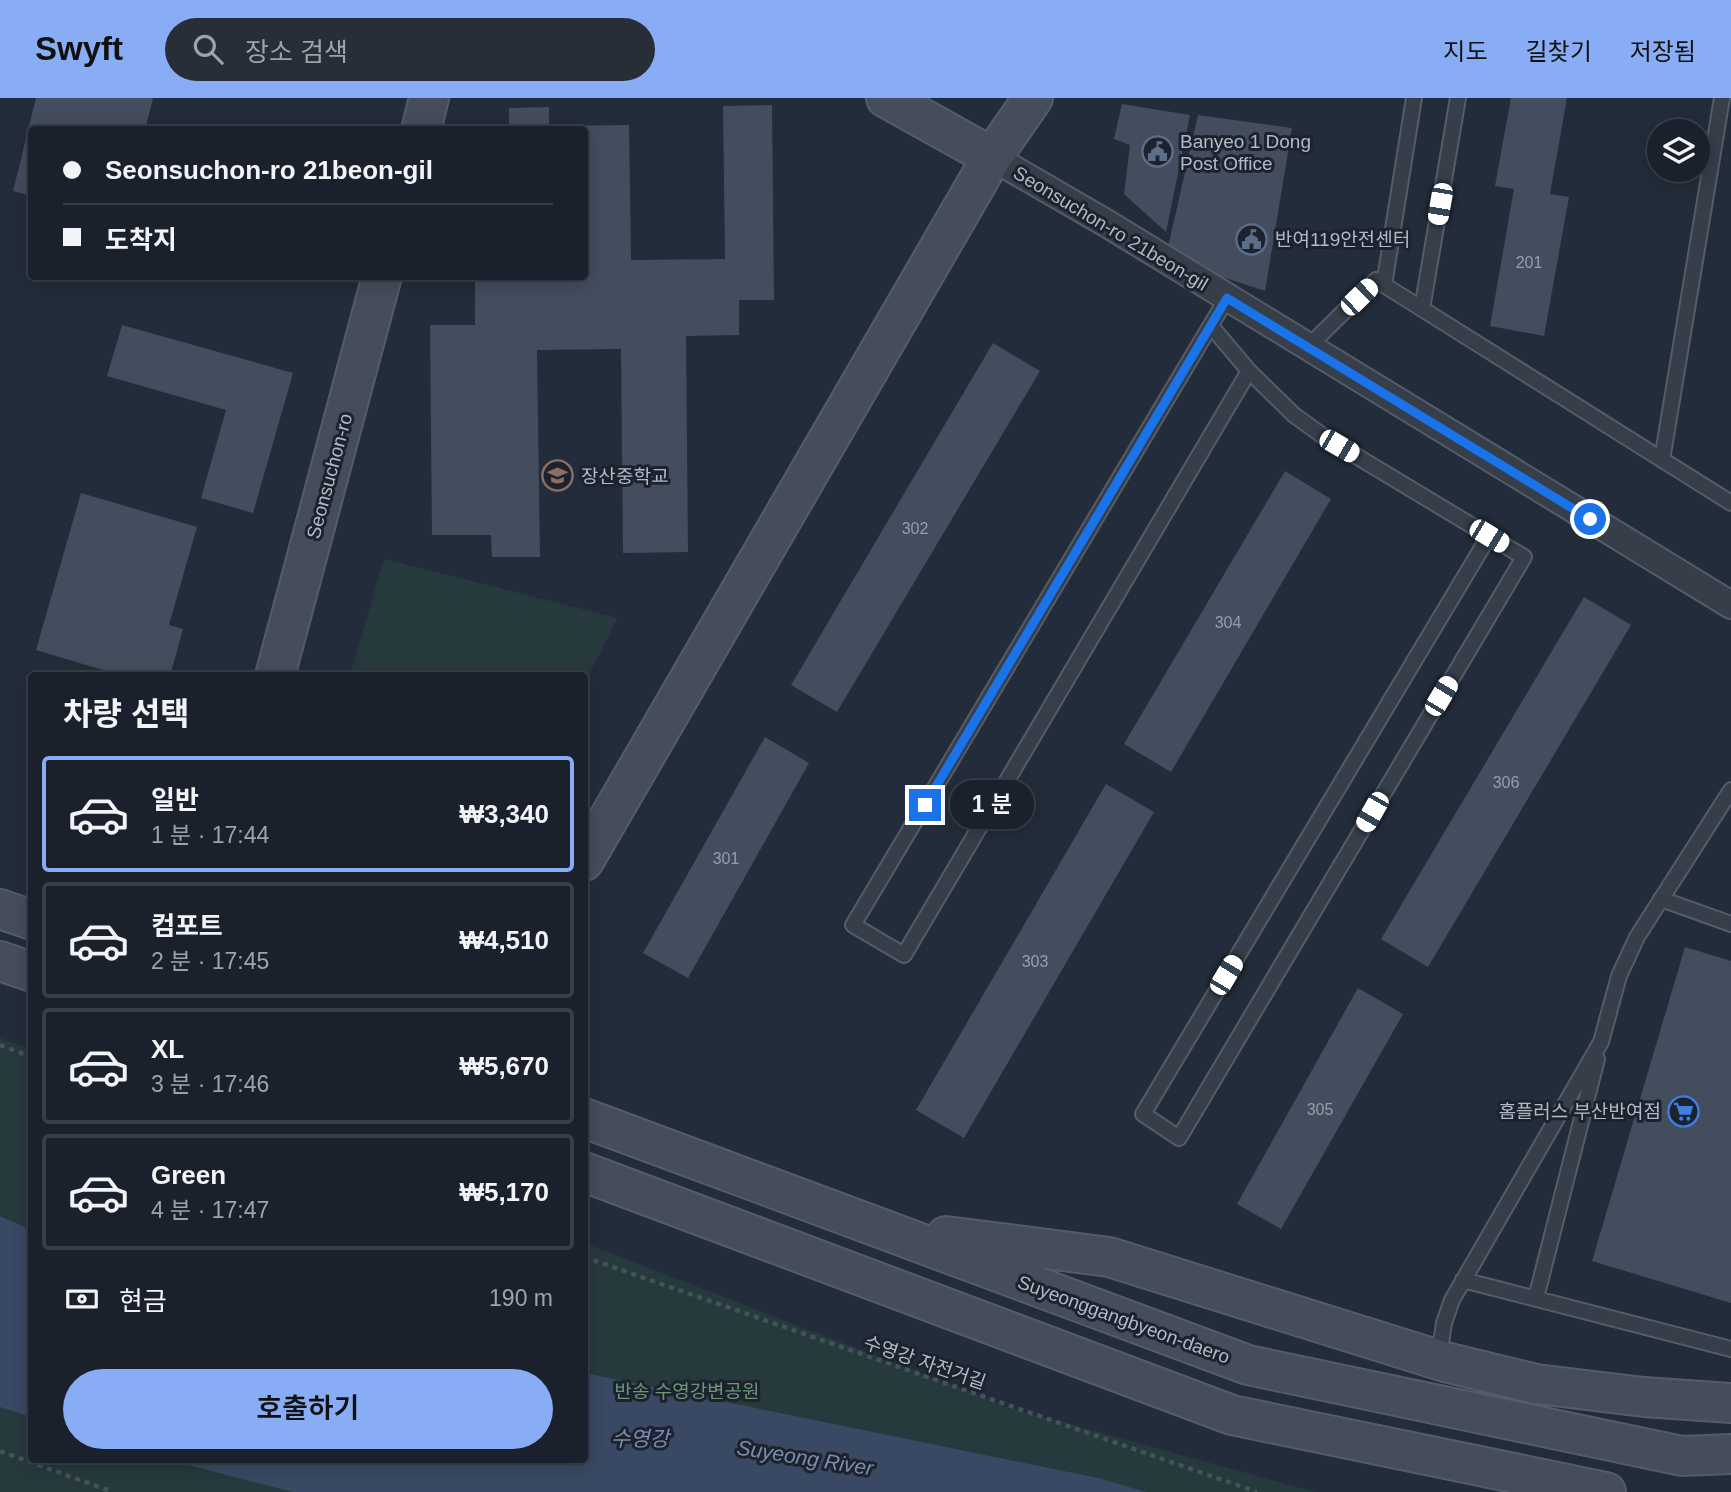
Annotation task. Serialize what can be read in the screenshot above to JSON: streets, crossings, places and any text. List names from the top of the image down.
{
  "streets": {
    "main road": ["Seonsuchon-ro", "Suyeonggangbyeon-daero"],
    "street": ["Seonsuchon-ro 21beon-gil"],
    "path": ["수영강 자전거길"]
  },
  "water": ["수영강", "Suyeong River"],
  "parks": ["반송 수영강변공원"],
  "places": {
    "public building": ["Banyeo 1 Dong Post Office", "반여119안전센터"],
    "school or university": ["장산중학교"],
    "supermarket": ["홈플러스 부산반여점"]
  },
  "house_numbers": [
    "201",
    "302",
    "304",
    "306",
    "301",
    "303",
    "305"
  ],
  "page": {
    "header": "Swyft",
    "search": "장소 검색",
    "nav": ["지도", "길찾기", "저장됨"],
    "banner": ["Seonsuchon-ro 21beon-gil", "도착지"],
    "heading": "차량 선택",
    "list": [
      {
        "name": "일반",
        "note": "1 분 · 17:44",
        "value": "₩3,340"
      },
      {
        "name": "컴포트",
        "note": "2 분 · 17:45",
        "value": "₩4,510"
      },
      {
        "name": "XL",
        "note": "3 분 · 17:46",
        "value": "₩5,670"
      },
      {
        "name": "Green",
        "note": "4 분 · 17:47",
        "value": "₩5,170"
      }
    ],
    "bubble": "1 분",
    "pay": ["현금", "190 m"],
    "buttons": "호출하기"
  }
}
